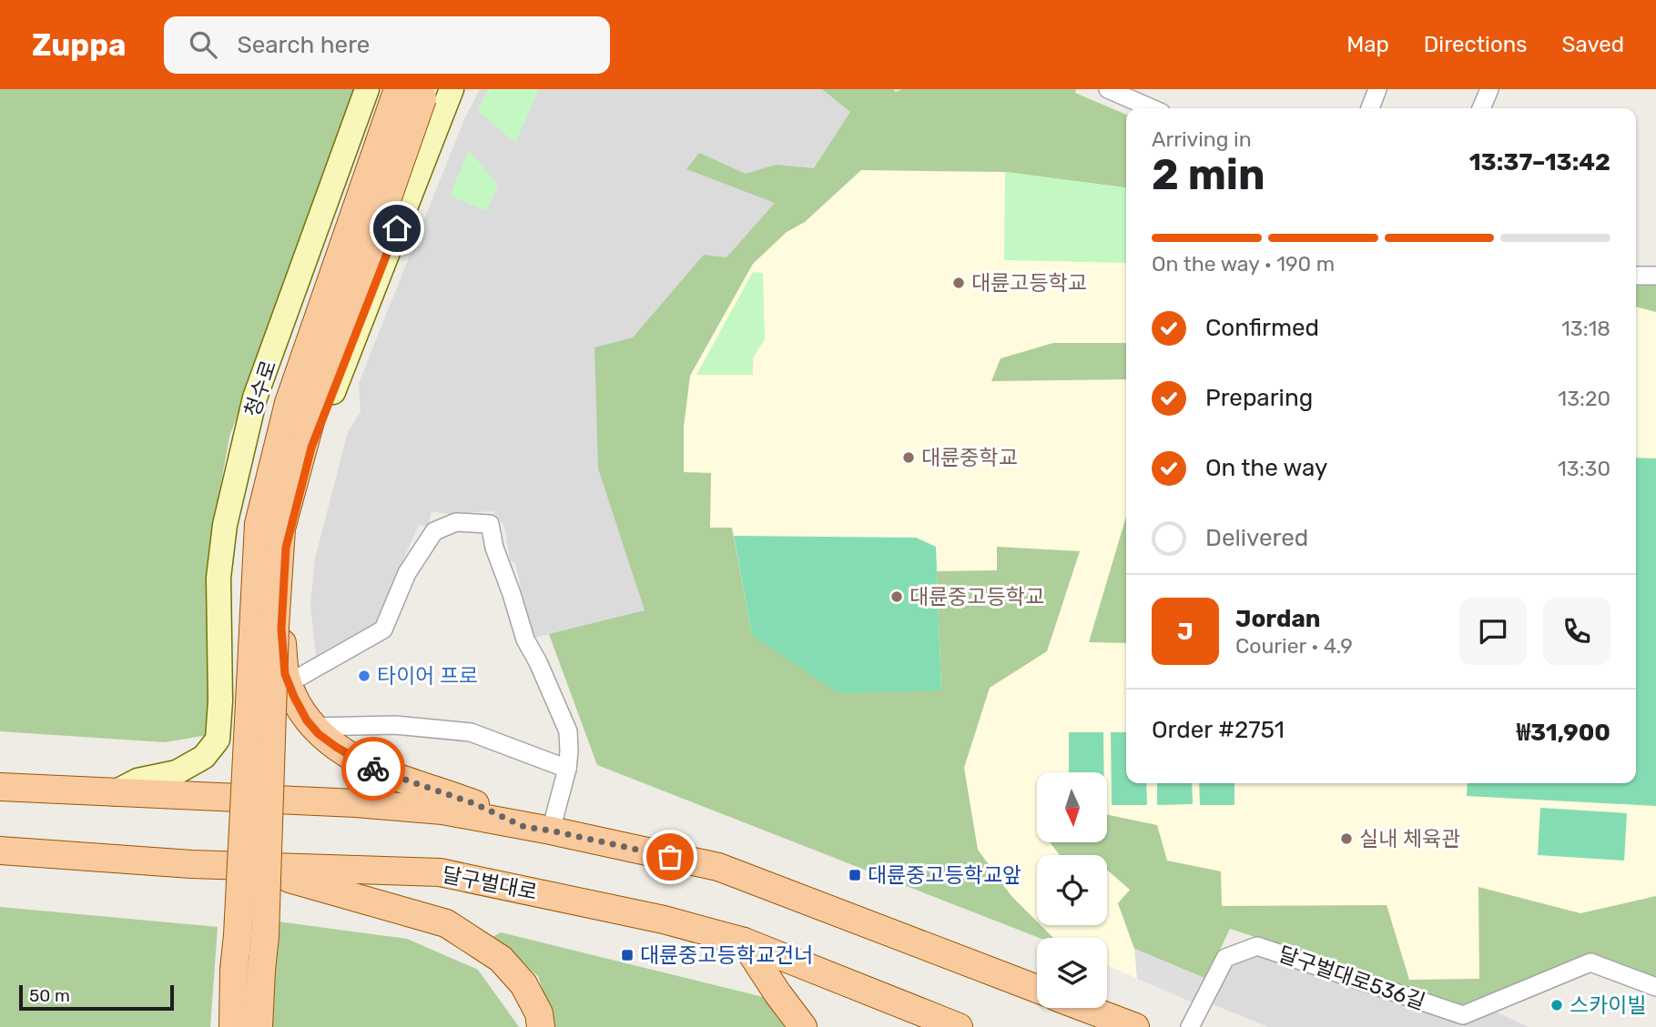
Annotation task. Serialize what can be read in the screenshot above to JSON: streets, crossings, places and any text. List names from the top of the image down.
{
  "streets": {
    "main road": ["청수로", "달구벌대로"],
    "street": ["달구벌대로536길"]
  },
  "places": {
    "other": [
      "대륜고등학교",
      "대륜중학교",
      "대륜중고등학교",
      "타이어 프로",
      "실내 체육관",
      "스카이빌"
    ],
    "transit": ["대륜중고등학교앞", "대륜중고등학교건너"]
  },
  "scale_bar": "50 m",
  "north": "bottom",
  "page": {
    "header": "Zuppa",
    "search": "Search here",
    "nav": ["Map", "Directions", "Saved"],
    "heading": ["2 min", "Arriving in", "13:37–13:42"],
    "panel": [
      "Jordan",
      "Courier · 4.9",
      "Order #2751",
      "₩31,900"
    ],
    "bar": "On the way · 190 m",
    "list": [
      ["Confirmed", "13:18"],
      ["Preparing", "13:20"],
      ["On the way", "13:30"],
      "Delivered"
    ],
    "round": "J",
    "scale": "50 m"
  }
}
